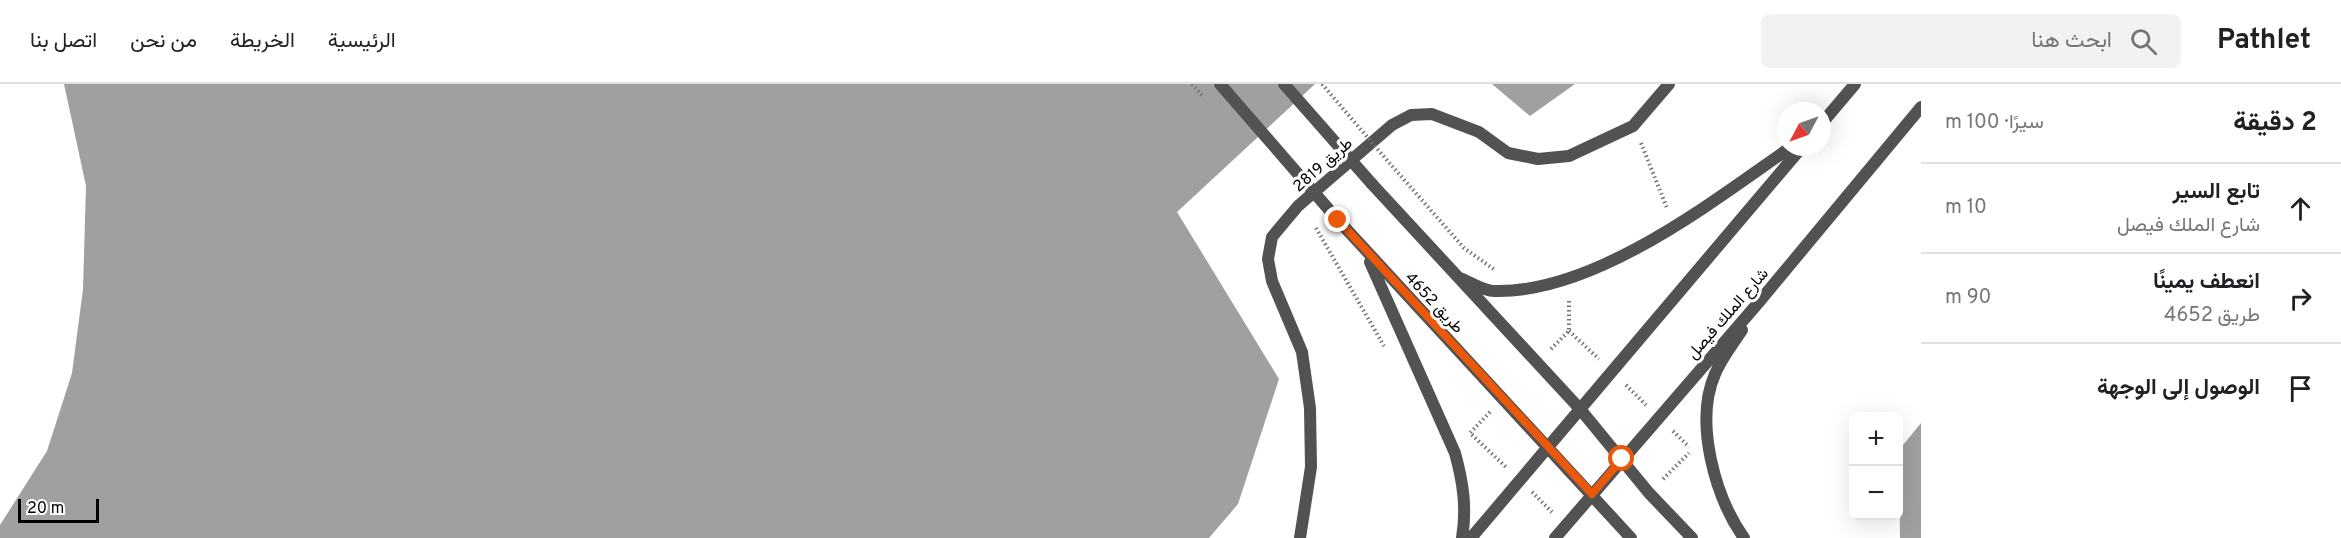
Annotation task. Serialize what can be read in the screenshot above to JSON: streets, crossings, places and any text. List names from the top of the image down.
{
  "streets": {
    "street": ["طريق 2819", "طريق 4652", "شارع الملك فيصل"]
  },
  "crossings": [
    ["طريق 4652", "شارع الملك فيصل"]
  ],
  "scale_bar": "20 m",
  "north": "bottom left",
  "page": {
    "header": "Pathlet",
    "search": "ابحث هنا",
    "nav": [
      "الرئيسية",
      "الخريطة",
      "من نحن",
      "اتصل بنا"
    ],
    "heading": ["2 دقيقة", "سيرًا · 100 m"],
    "list": [
      ["تابع السير", "شارع الملك فيصل", "10 m"],
      ["انعطف يمينًا", "طريق 4652", "90 m"],
      "الوصول إلى الوجهة"
    ],
    "map_buttons": ["+", "−"],
    "scale": "20 m"
  }
}
